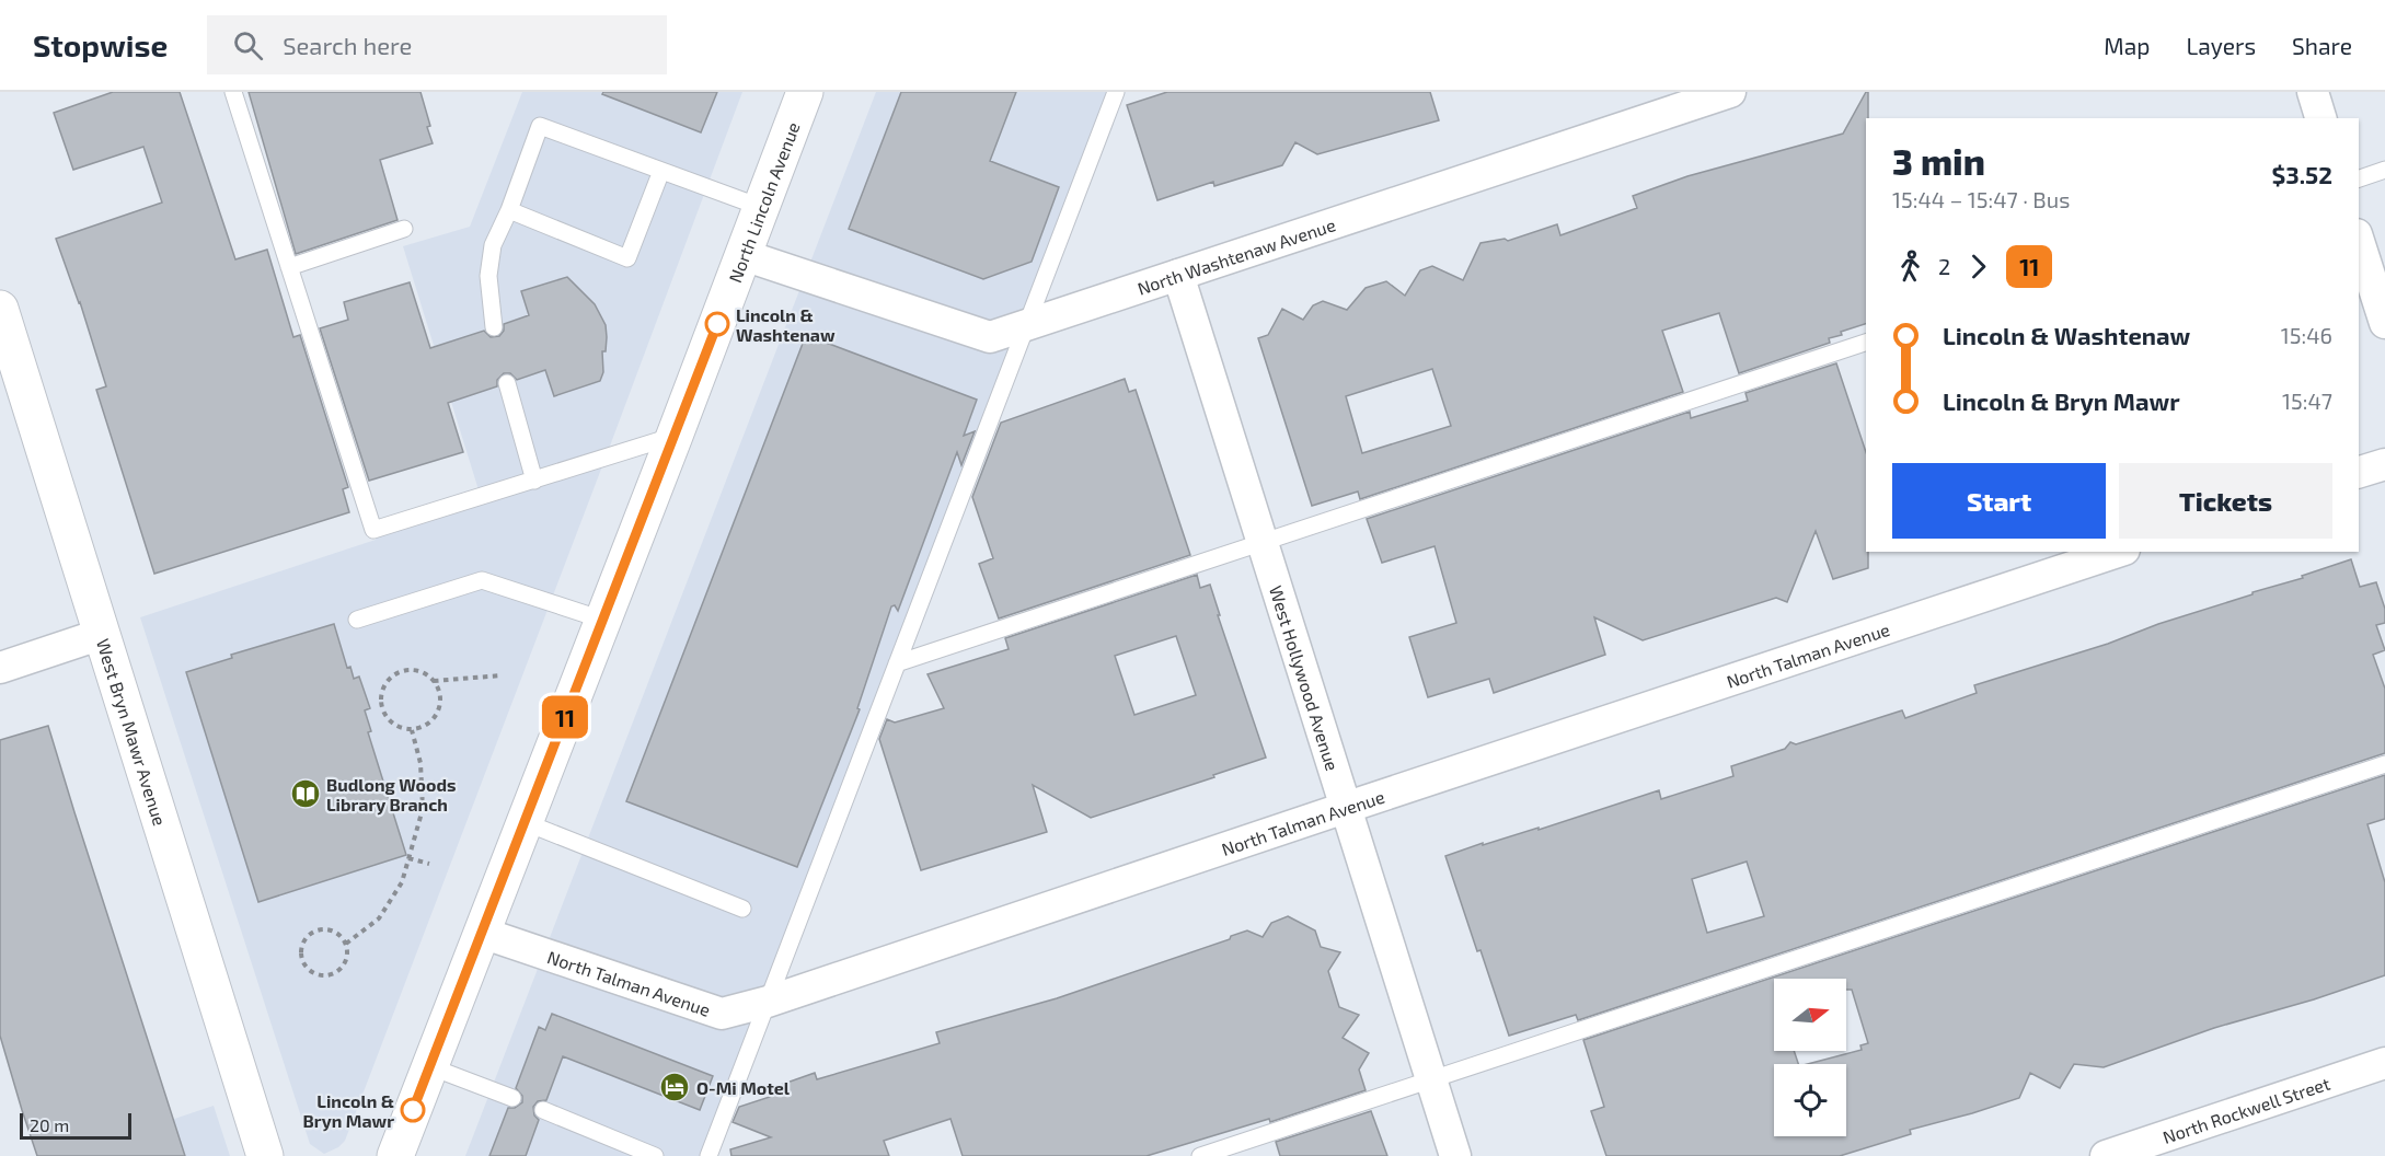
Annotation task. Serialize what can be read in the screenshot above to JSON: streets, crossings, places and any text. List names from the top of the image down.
{
  "streets": {
    "main road": ["North Lincoln Avenue", "West Bryn Mawr Avenue"],
    "street": [
      "North Washtenaw Avenue",
      "North Talman Avenue",
      "West Hollywood Avenue",
      "North Rockwell Street"
    ]
  },
  "crossings": [
    ["North Lincoln Avenue", "North Washtenaw Avenue"],
    ["North Lincoln Avenue", "North Talman Avenue"],
    ["North Washtenaw Avenue", "West Hollywood Avenue"],
    ["North Talman Avenue", "West Hollywood Avenue"]
  ],
  "places": {
    "other": ["Lincoln & Washtenaw", "Lincoln & Bryn Mawr"],
    "library": ["Budlong Woods Library Branch"],
    "hotel": ["O-Mi Motel"]
  },
  "lines": ["bus line 11"],
  "scale_bar": "20 m",
  "north": "right",
  "page": {
    "header": "Stopwise",
    "search": "Search here",
    "nav": ["Map", "Layers", "Share"],
    "on_map": "11",
    "heading": ["3 min", "15:44 – 15:47 · Bus", "$3.52"],
    "legs": ["2", "11"],
    "list": [
      {
        "name": "Lincoln & Washtenaw",
        "value": "15:46"
      },
      {
        "name": "Lincoln & Bryn Mawr",
        "value": "15:47"
      }
    ],
    "buttons": ["Start", "Tickets"],
    "scale": "20 m"
  }
}
